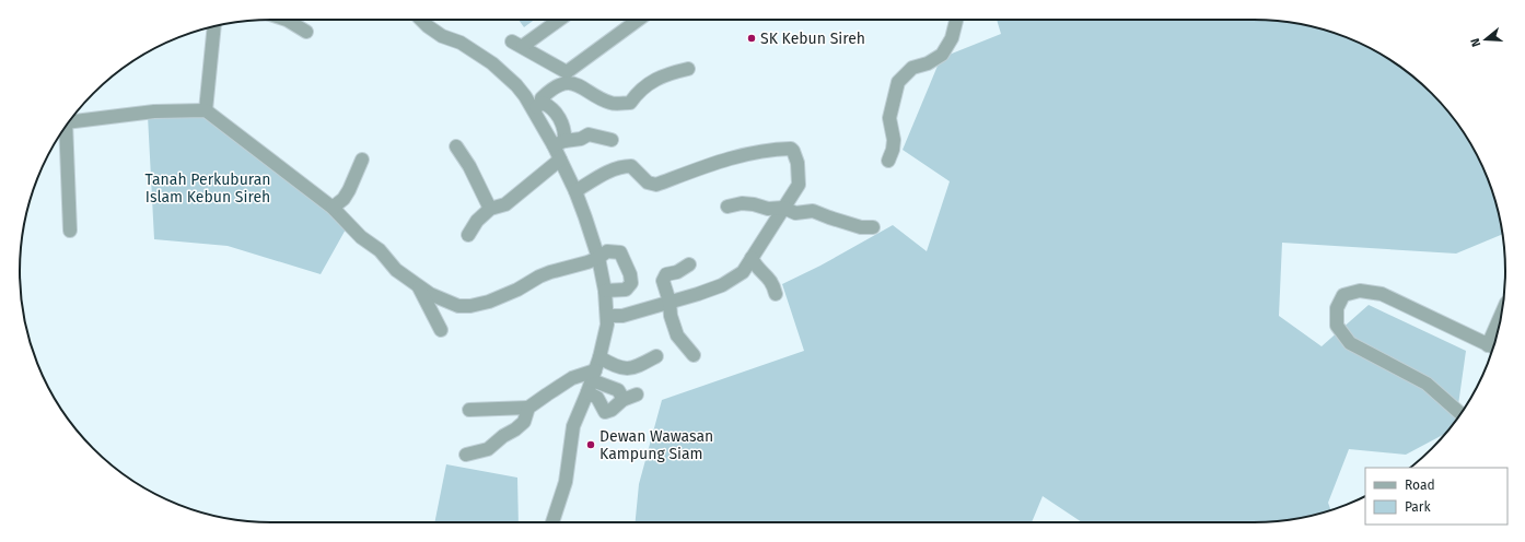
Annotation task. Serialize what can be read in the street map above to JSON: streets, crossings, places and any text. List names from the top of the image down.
{
  "parks": ["Tanah Perkuburan Islam Kebun Sireh"],
  "places": ["SK Kebun Sireh", "Dewan Wawasan Kampung Siam"],
  "legend": ["Road", "Park"],
  "north": "left"
}
